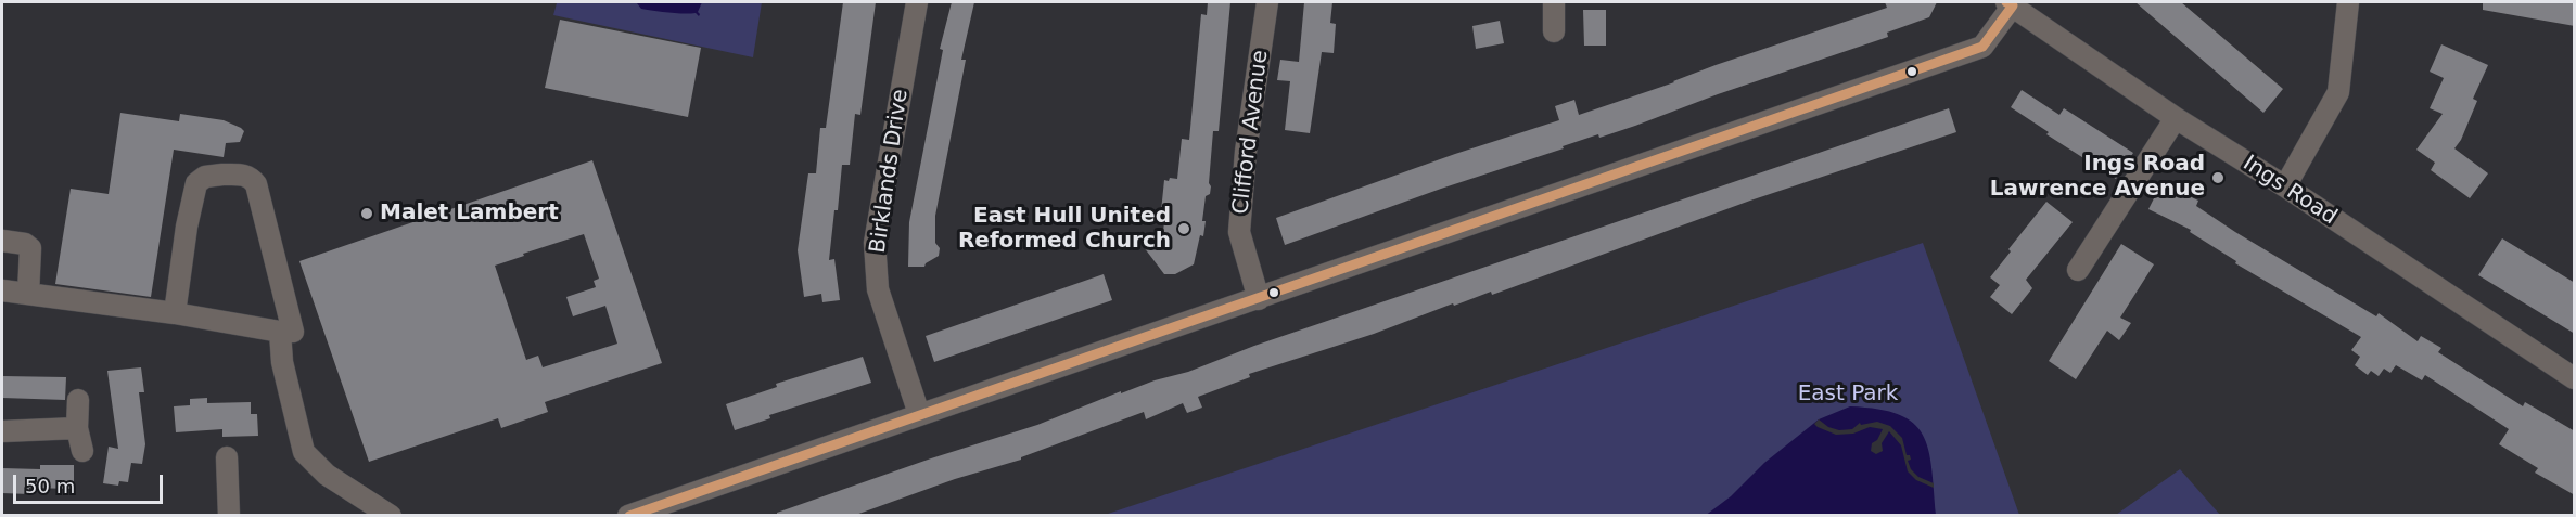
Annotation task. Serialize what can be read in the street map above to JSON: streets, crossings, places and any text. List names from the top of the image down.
{
  "streets": {
    "street": ["Clifford Avenue", "Birklands Drive", "Ings Road"]
  },
  "parks": ["East Park"],
  "places": ["Ings Road Lawrence Avenue", "Malet Lambert", "East Hull United Reformed Church"],
  "scale_bar": "50 m"
}
